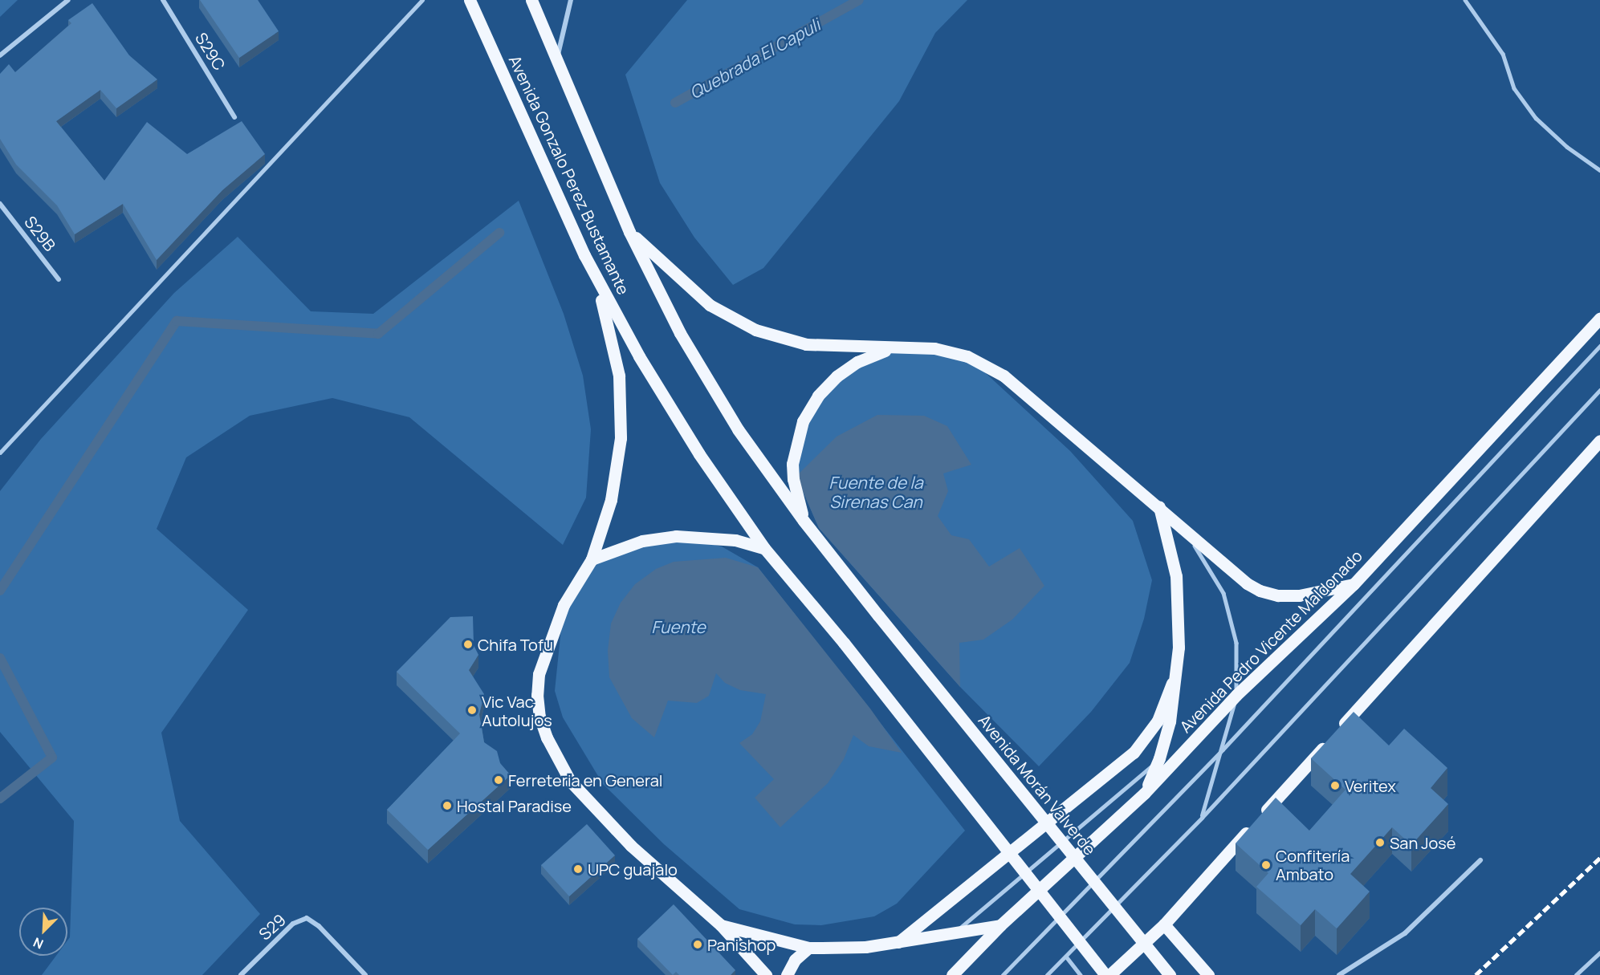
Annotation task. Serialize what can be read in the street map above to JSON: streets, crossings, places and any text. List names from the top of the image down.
{
  "streets": {
    "main road": ["Avenida Gonzalo Perez Bustamante", "Avenida Pedro Vicente Maldonado", "Avenida Morán Valverde"],
    "street": ["S29C", "S29B", "S29"]
  },
  "crossings": [
    ["Avenida Gonzalo Perez Bustamante", "Avenida Morán Valverde"]
  ],
  "water": ["Quebrada El Capuli", "Fuente de la Sirenas Can", "Fuente"],
  "places": [
    "Chifa Tofu",
    "Vic Vac Autolujos",
    "Ferreteria en General",
    "Veritex",
    "Hostal Paradise",
    "San José",
    "Confitería Ambato",
    "UPC guajalo",
    "Panishop"
  ],
  "north": "bottom left"
}
